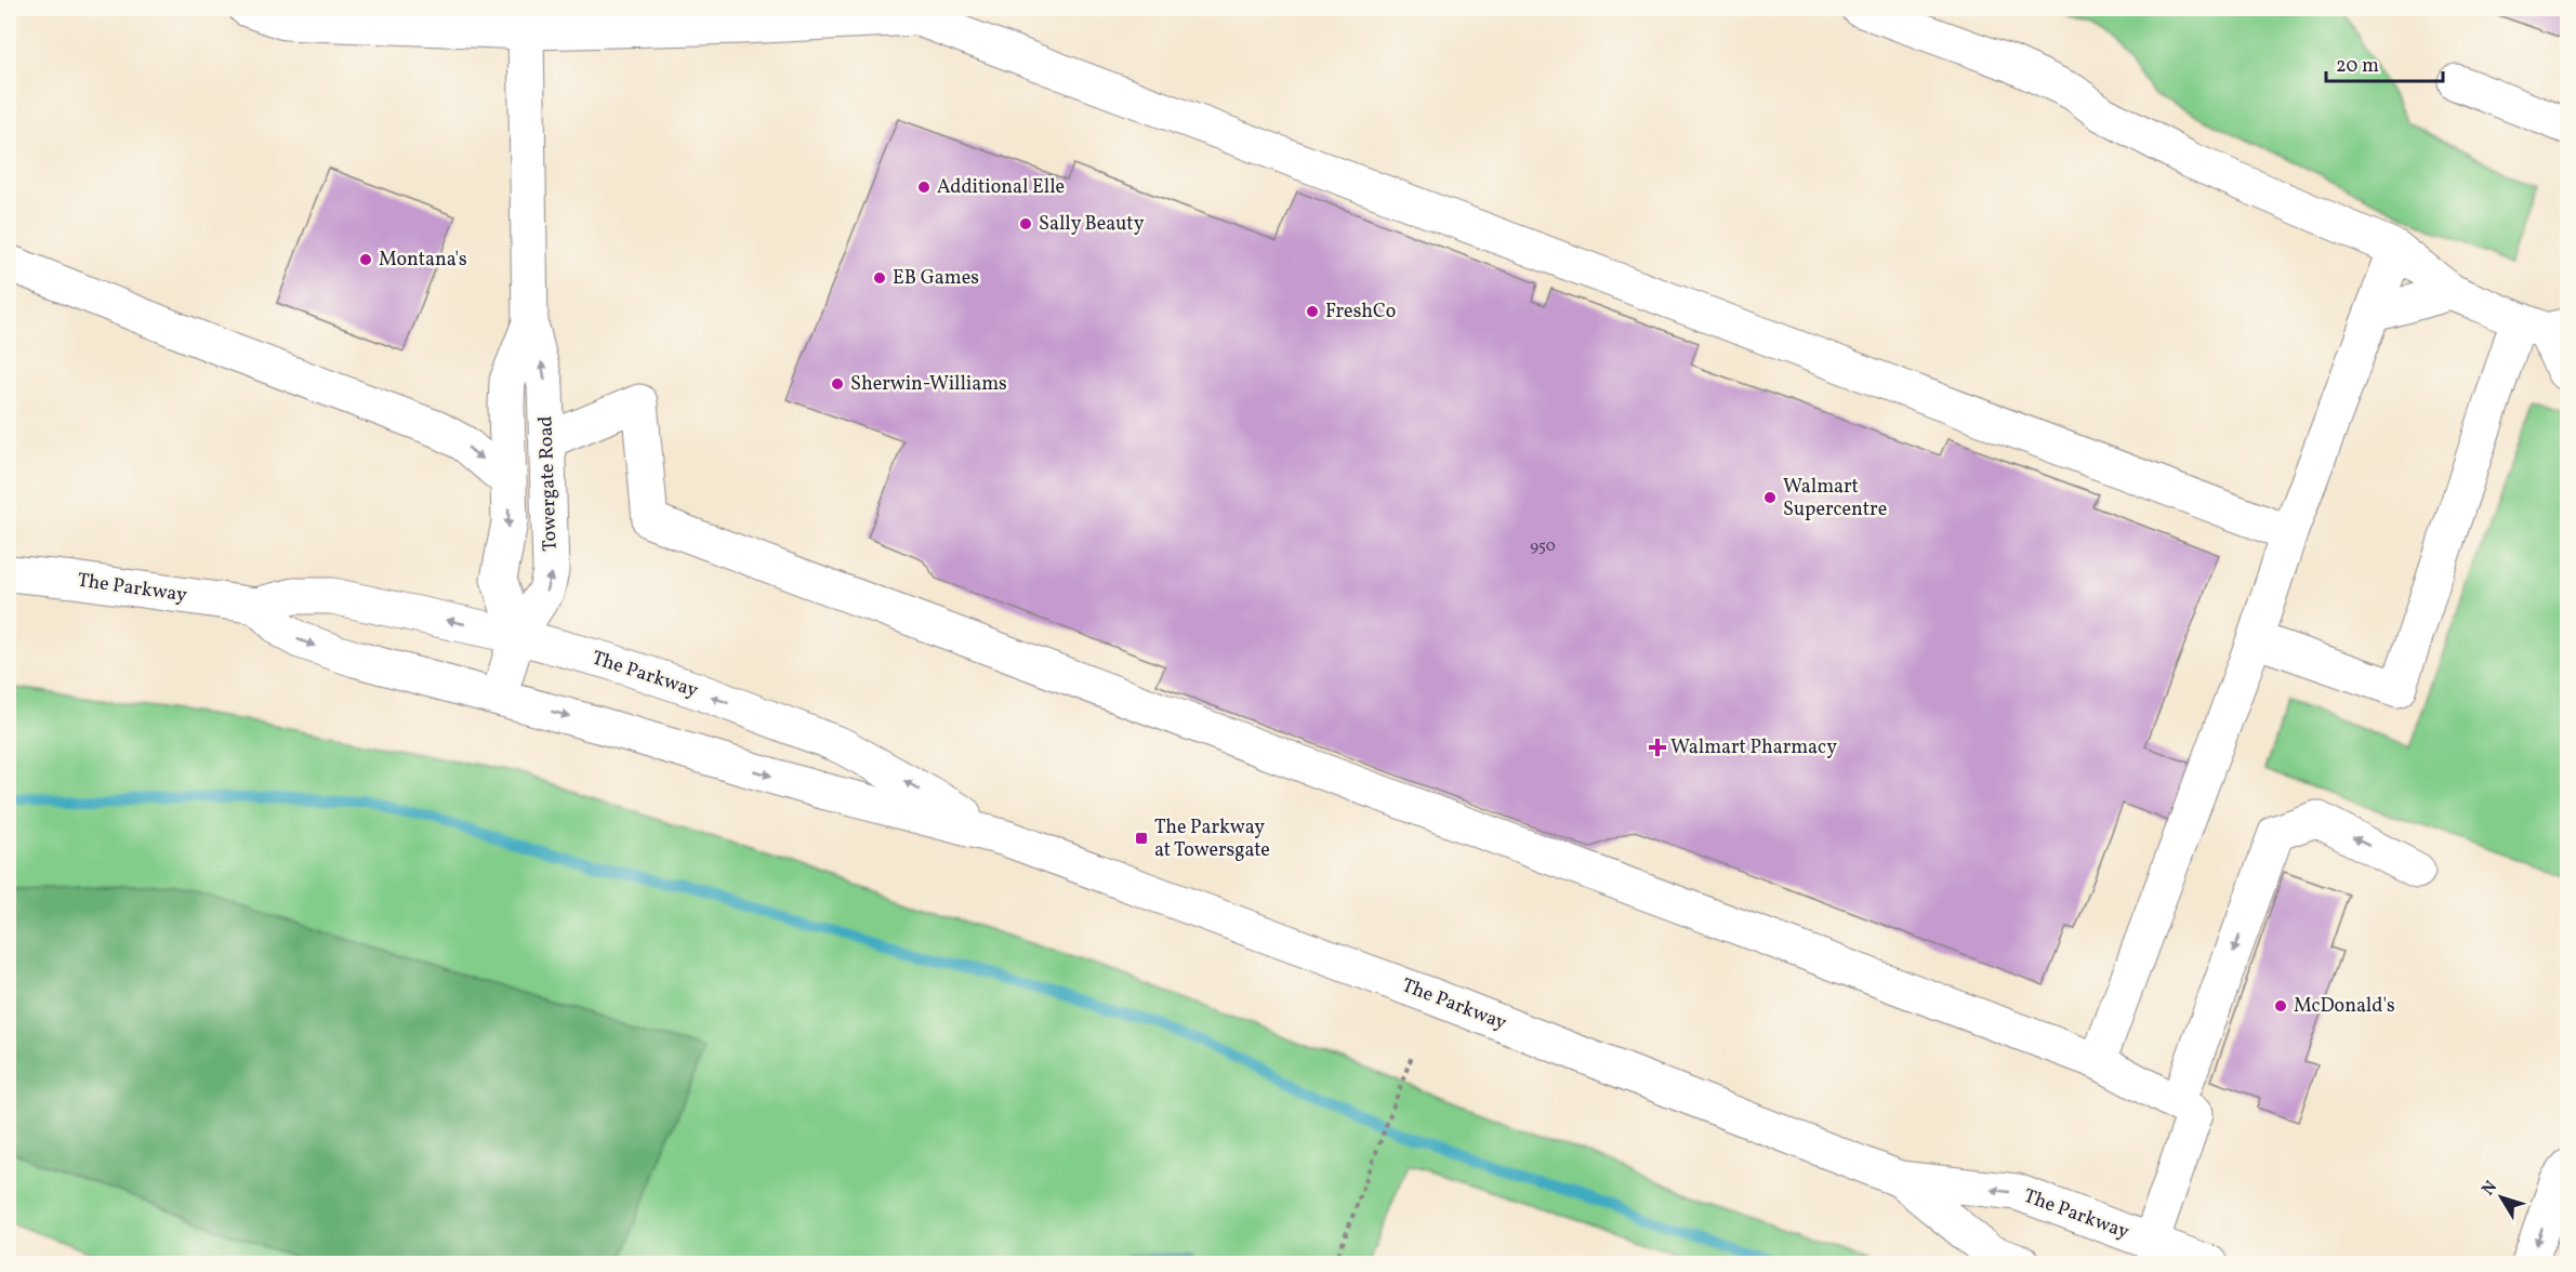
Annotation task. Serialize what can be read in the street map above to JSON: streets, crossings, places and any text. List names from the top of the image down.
{
  "streets": {
    "main road": ["Towergate Road", "The Parkway"]
  },
  "crossings": [
    ["Towergate Road", "The Parkway"]
  ],
  "places": {
    "other": [
      "Additional Elle",
      "Sally Beauty",
      "Montana's",
      "EB Games",
      "FreshCo",
      "Sherwin-Williams",
      "Walmart Supercentre",
      "McDonald's"
    ],
    "health": ["Walmart Pharmacy"],
    "transit": ["The Parkway at Towersgate"]
  },
  "house_numbers": ["950"],
  "scale_bar": "20 m",
  "north": "top left"
}
